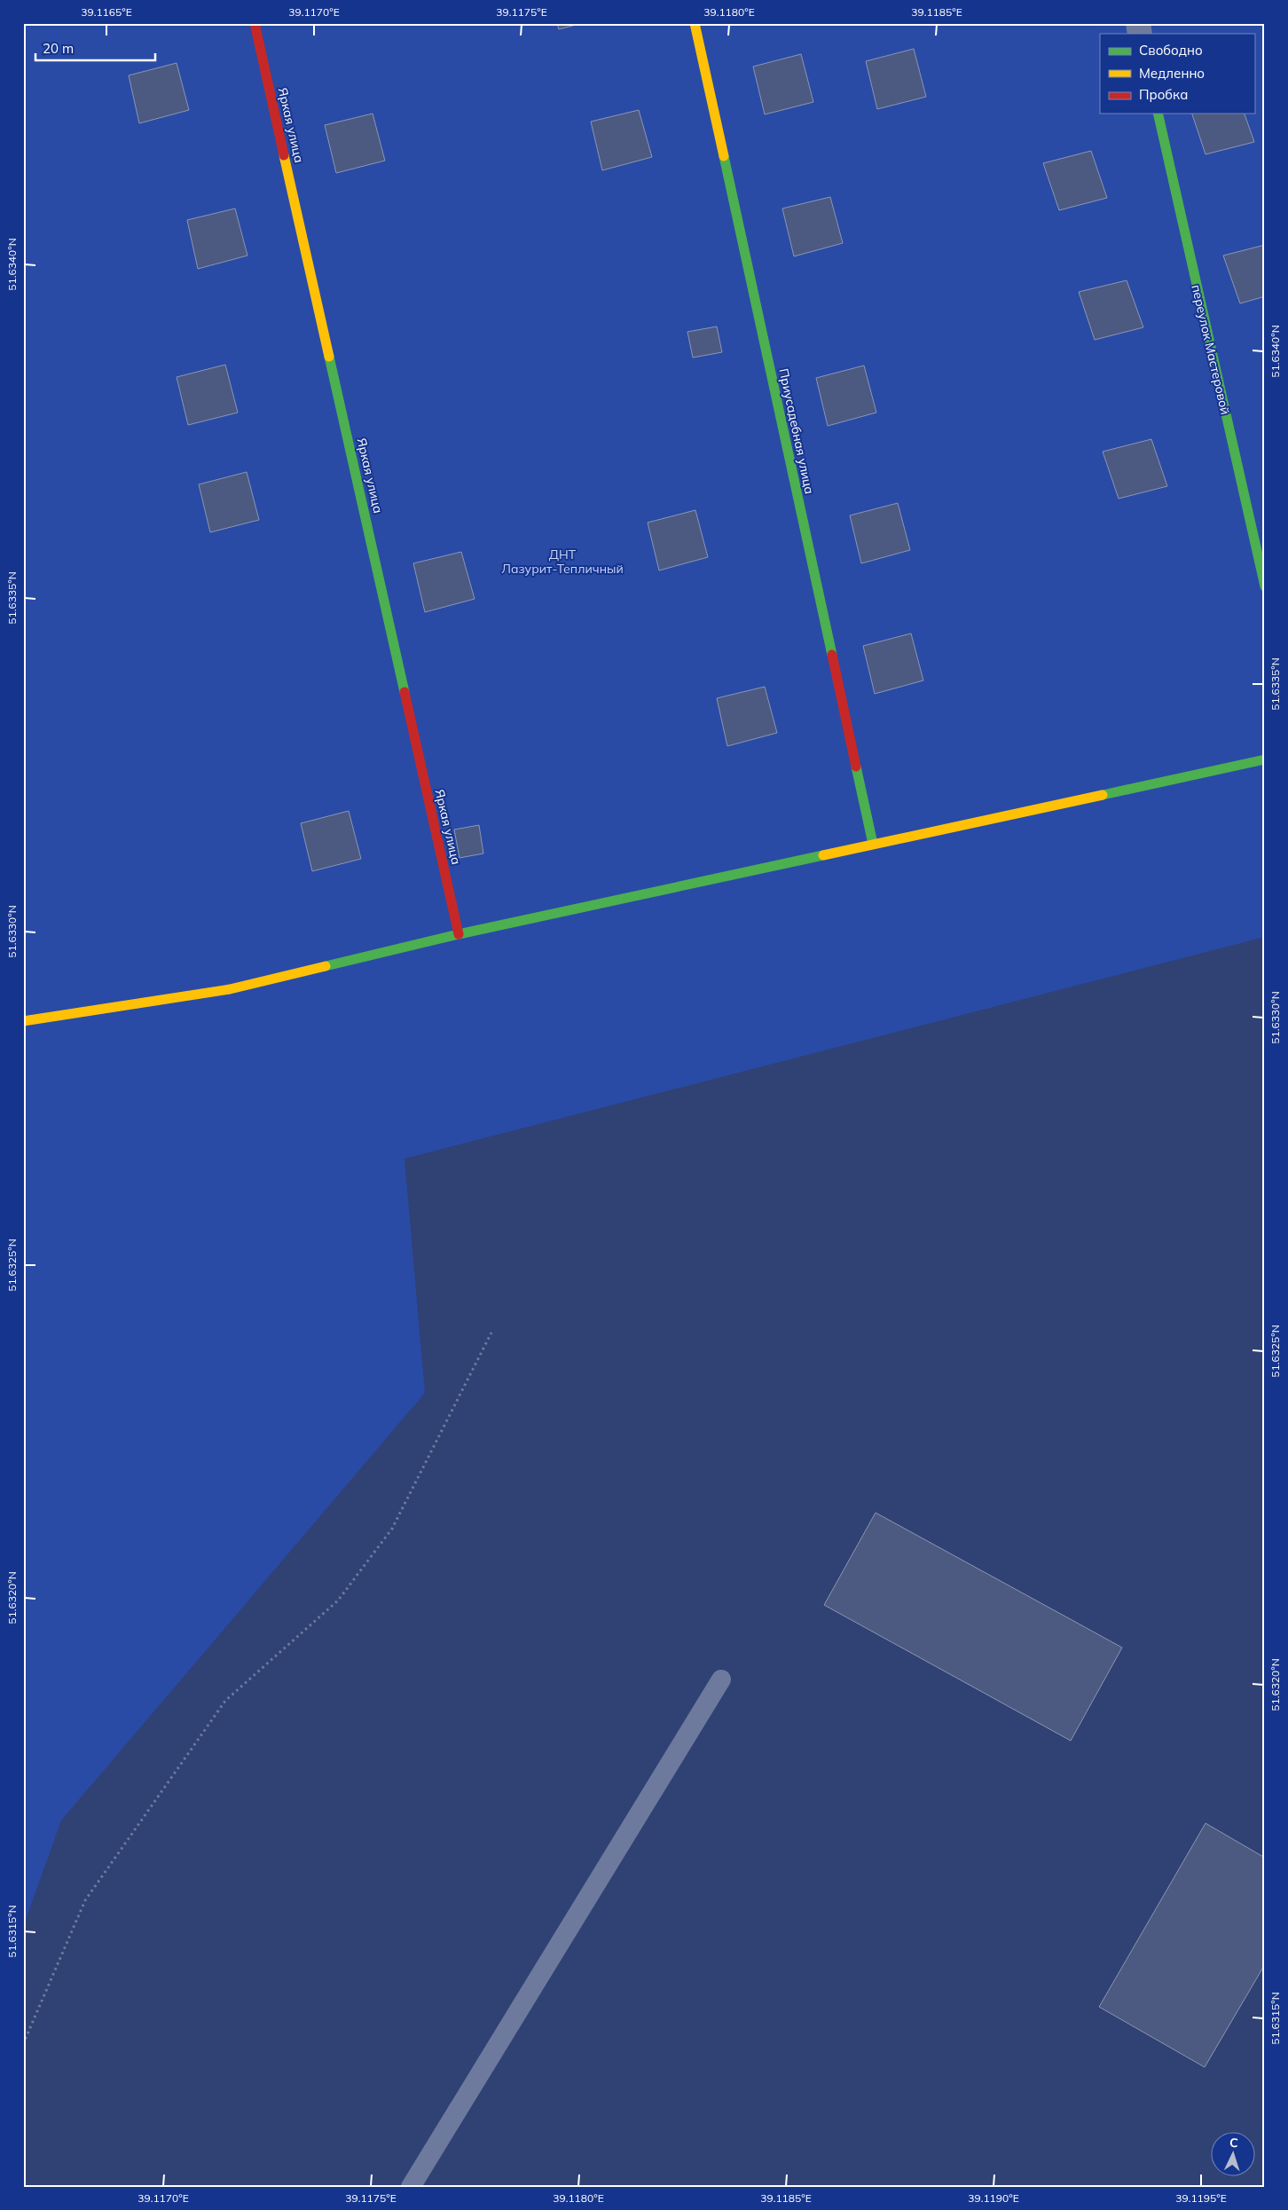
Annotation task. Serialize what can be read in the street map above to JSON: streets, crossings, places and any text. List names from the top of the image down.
{
  "streets": {
    "street": ["Яркая улица", "переулок Мастеровой", "Приусадебная улица"]
  },
  "parks": ["ДНТ Лазурит-Тепличный"],
  "legend": ["Свободно", "Медленно", "Пробка"],
  "scale_bar": "20 m",
  "north": "top",
  "coordinates": [
    "39.1165°E",
    "39.1170°E",
    "39.1175°E",
    "39.1180°E",
    "39.1185°E",
    "51.6340°N",
    "51.6335°N",
    "51.6330°N",
    "51.6325°N",
    "51.6320°N",
    "51.6315°N",
    "39.1190°E",
    "39.1195°E"
  ]
}
